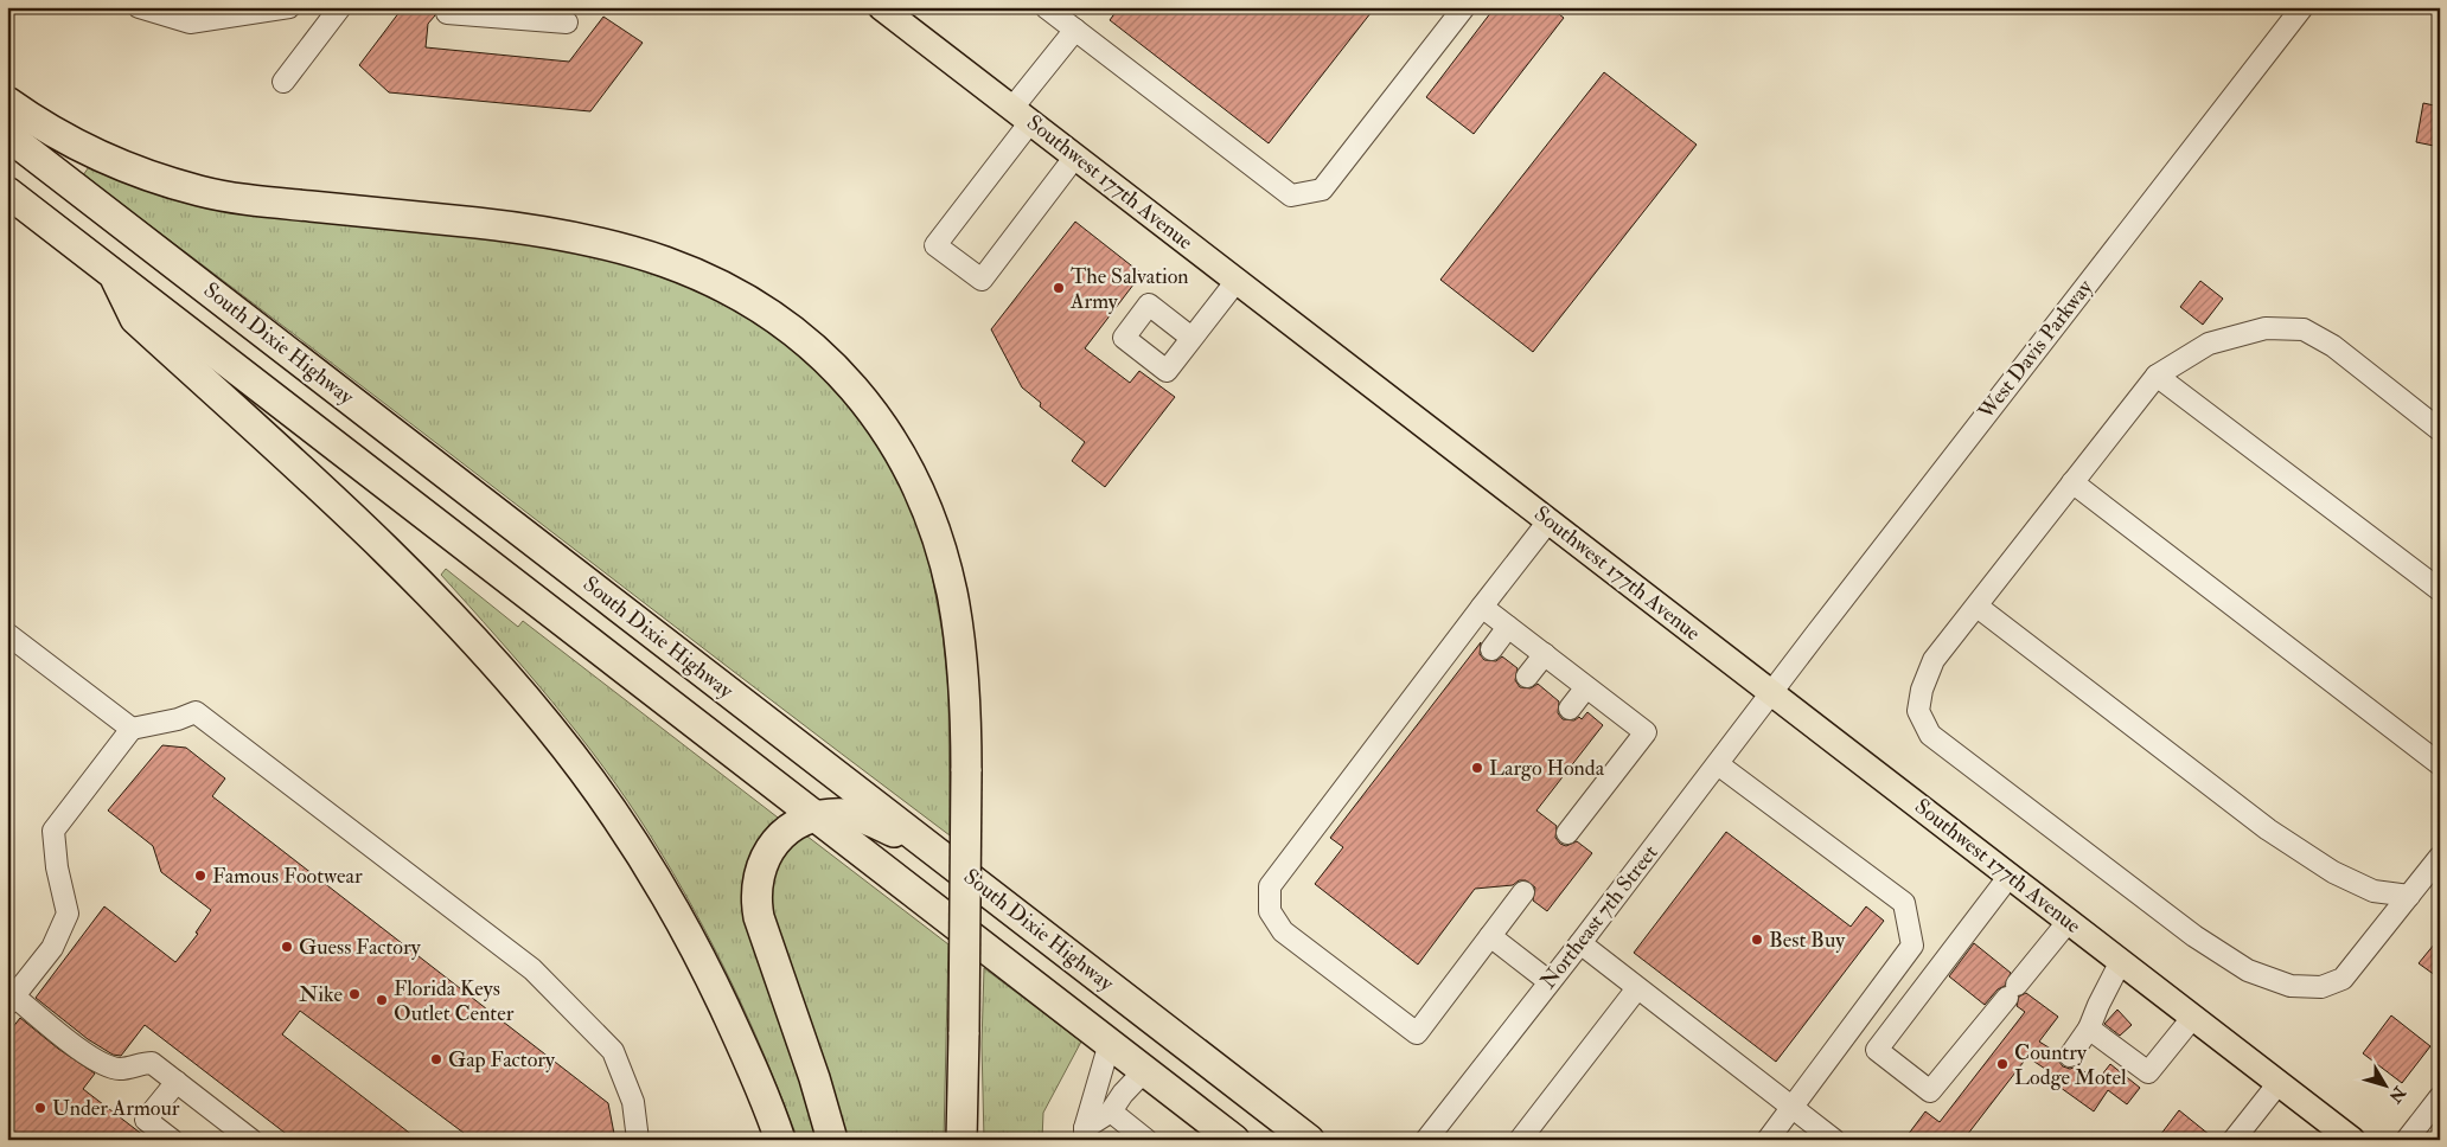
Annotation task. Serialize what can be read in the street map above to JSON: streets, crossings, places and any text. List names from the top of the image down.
{
  "streets": {
    "highway": ["South Dixie Highway"],
    "main road": ["Southwest 177th Avenue"],
    "street": ["West Davis Parkway", "Northeast 7th Street"]
  },
  "crossings": [
    ["Southwest 177th Avenue", "West Davis Parkway"],
    ["Southwest 177th Avenue", "Northeast 7th Street"],
    ["West Davis Parkway", "Northeast 7th Street"]
  ],
  "places": [
    "The Salvation Army",
    "Largo Honda",
    "Famous Footwear",
    "Best Buy",
    "Guess Factory",
    "Nike",
    "Florida Keys Outlet Center",
    "Gap Factory",
    "Country Lodge Motel",
    "Under Armour"
  ],
  "north": "bottom right"
}
